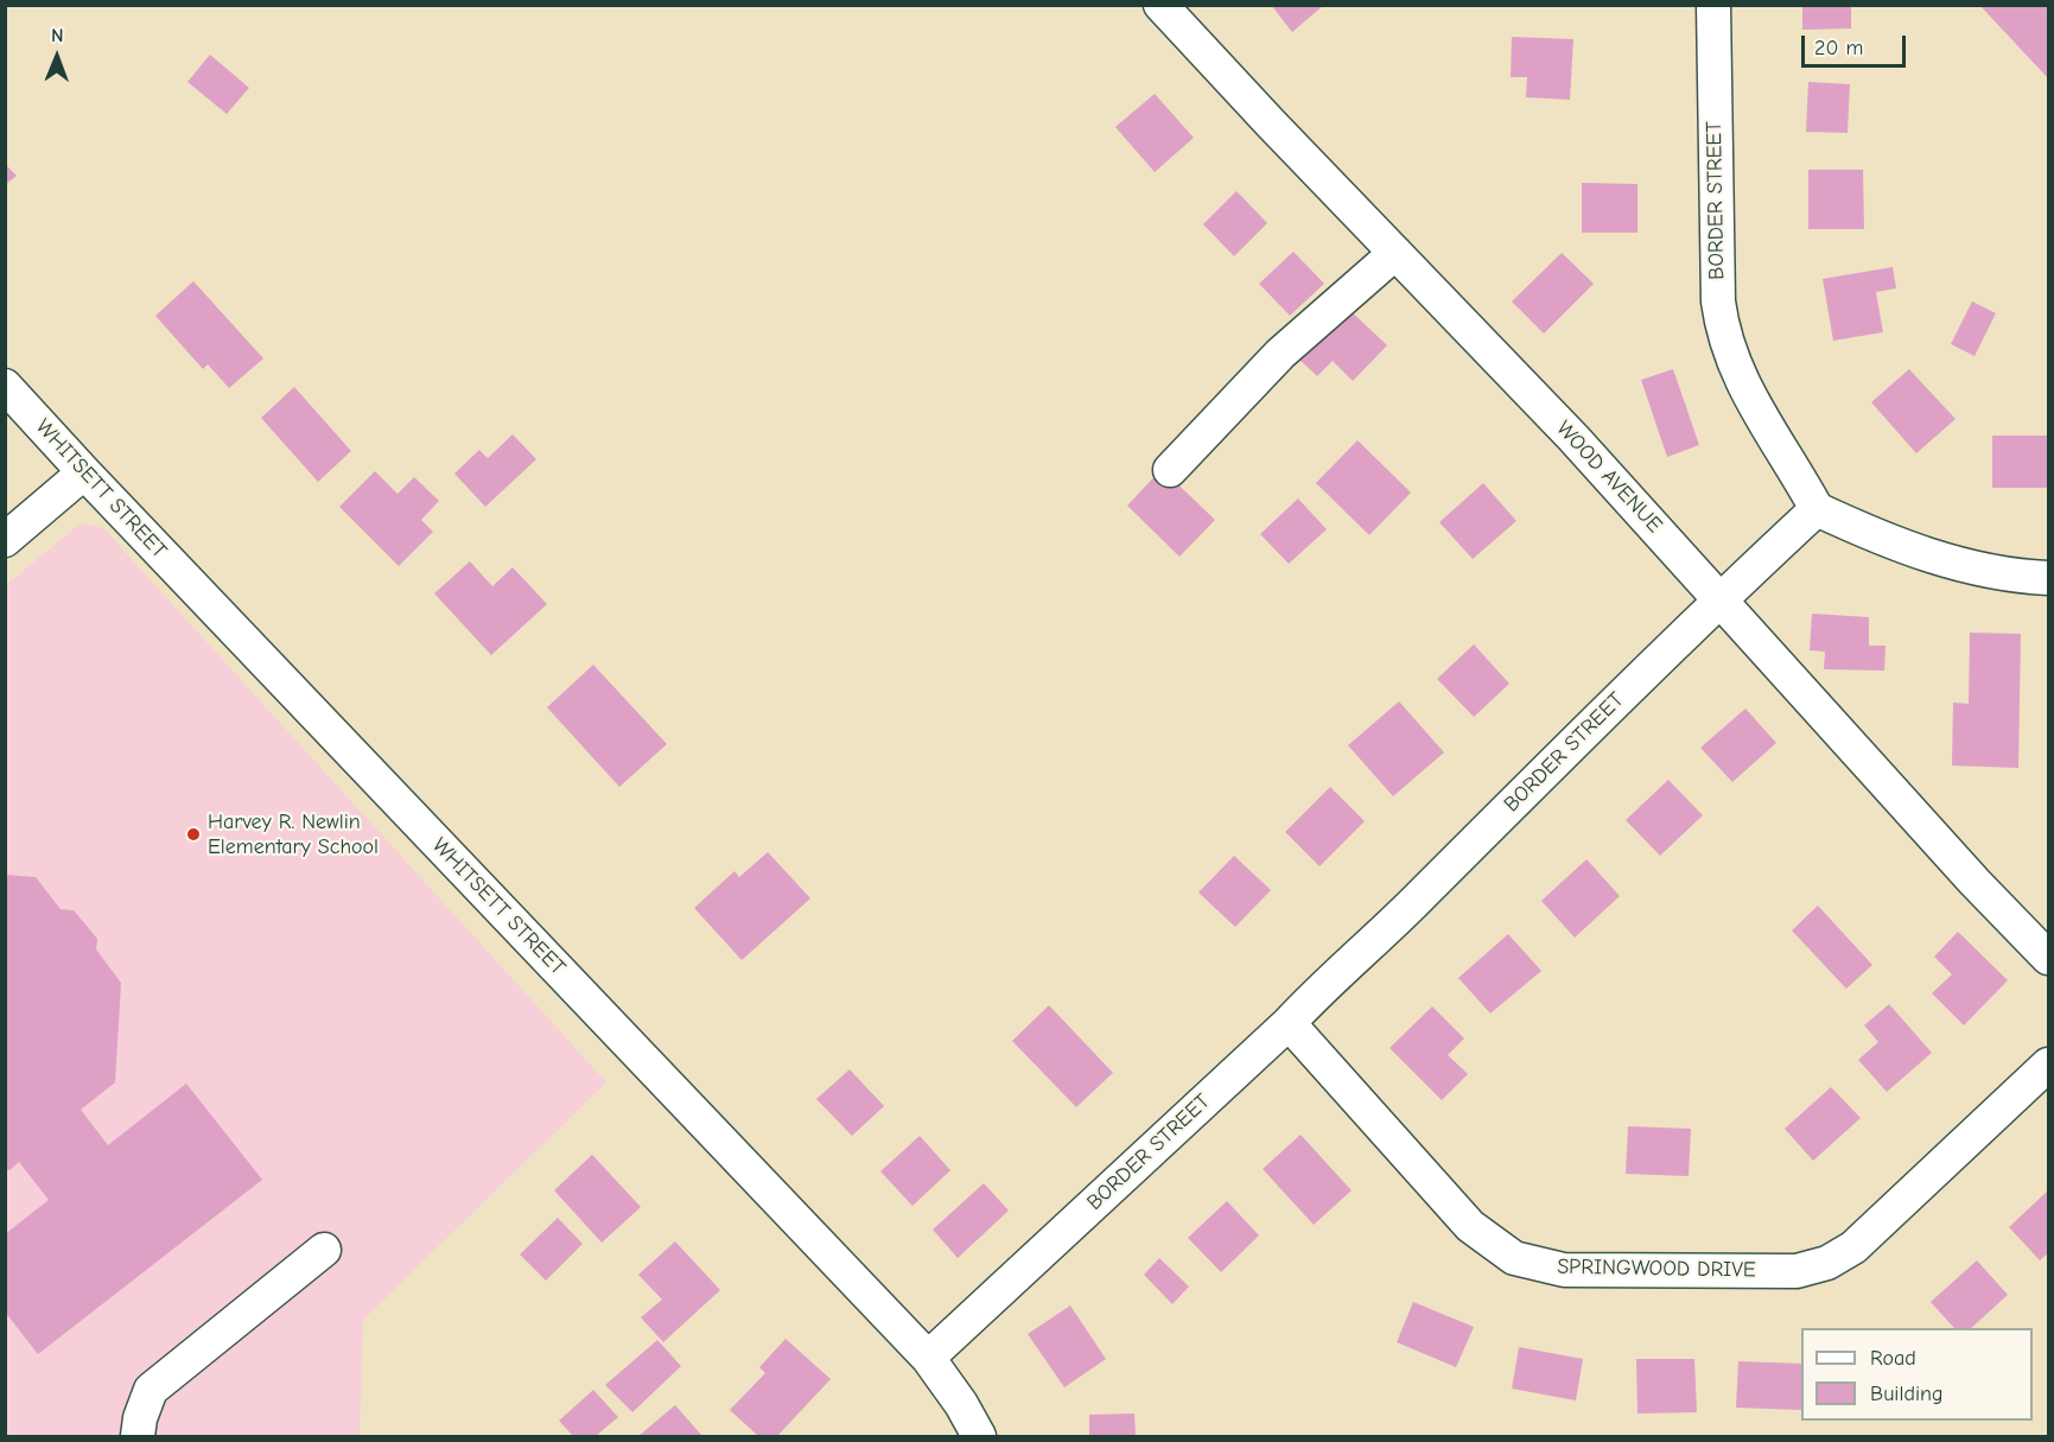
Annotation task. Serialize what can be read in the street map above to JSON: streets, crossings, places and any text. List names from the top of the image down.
{
  "streets": {
    "street": [
      "BORDER STREET",
      "WOOD AVENUE",
      "WHITSETT STREET",
      "SPRINGWOOD DRIVE"
    ]
  },
  "crossings": [
    ["BORDER STREET", "WOOD AVENUE"],
    ["BORDER STREET", "WHITSETT STREET"],
    ["BORDER STREET", "SPRINGWOOD DRIVE"]
  ],
  "places": ["Harvey R. Newlin Elementary School"],
  "legend": ["Road", "Building"],
  "scale_bar": "20 m",
  "north": "top"
}
